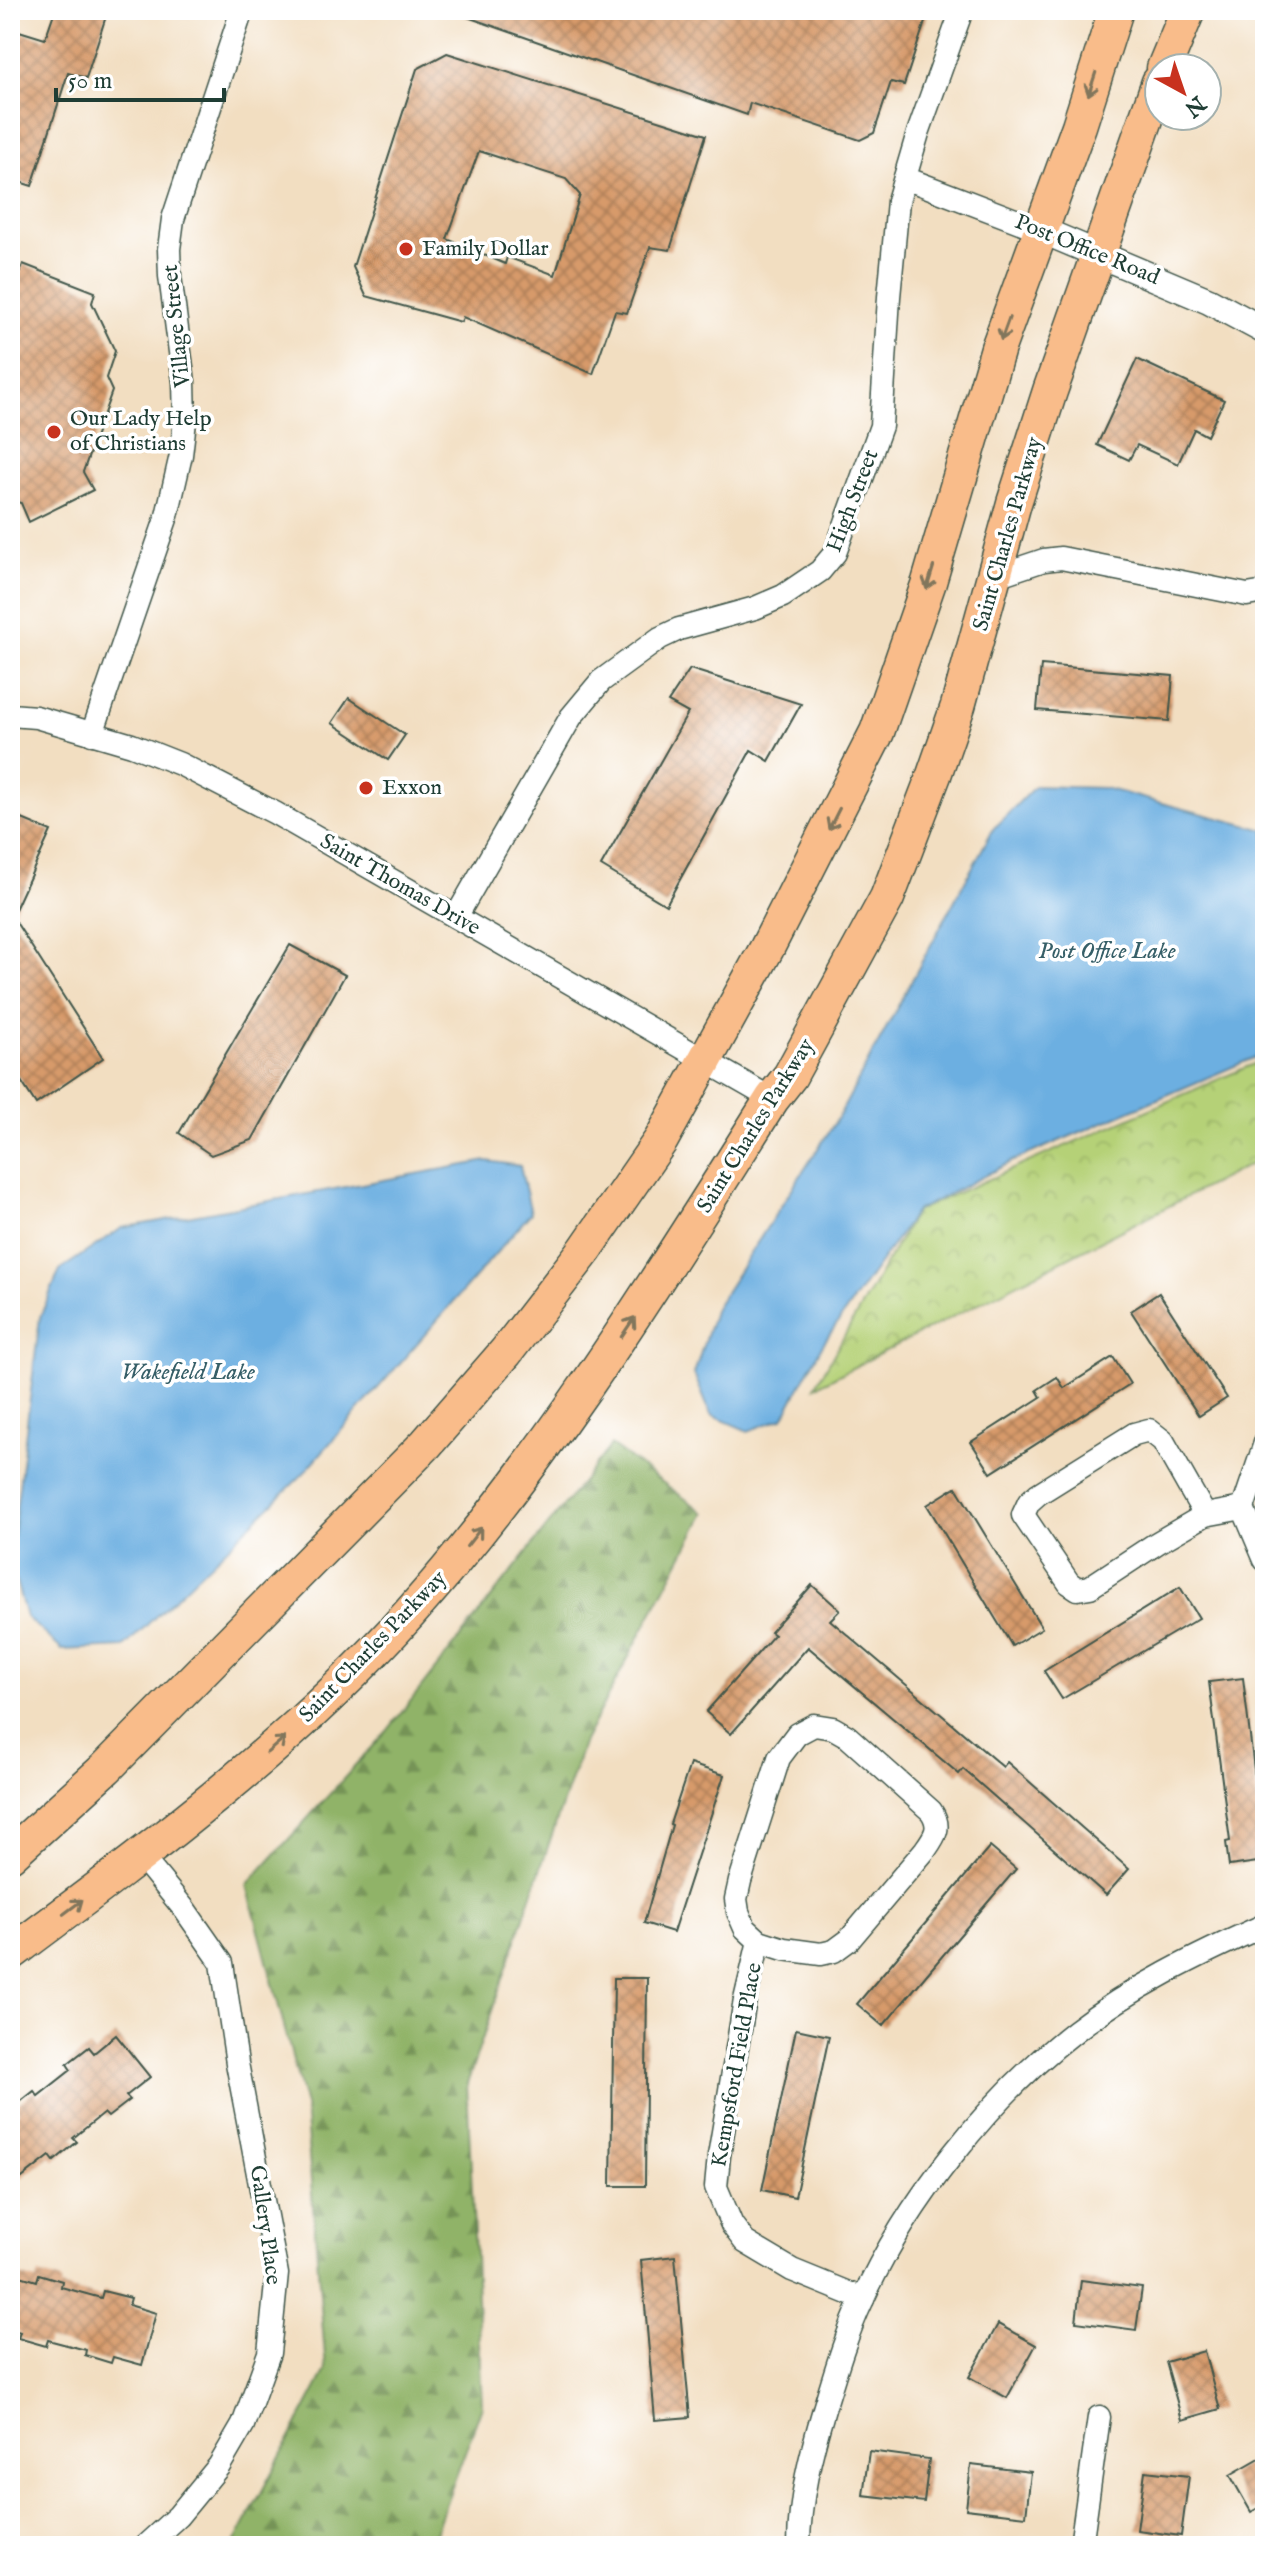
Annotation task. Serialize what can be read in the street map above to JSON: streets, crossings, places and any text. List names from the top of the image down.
{
  "streets": {
    "main road": ["Saint Charles Parkway"],
    "street": [
      "Post Office Road",
      "Village Street",
      "High Street",
      "Saint Thomas Drive",
      "Kempsford Field Place",
      "Gallery Place"
    ]
  },
  "crossings": [
    ["Post Office Road", "High Street"],
    ["Post Office Road", "Saint Charles Parkway"],
    ["Village Street", "Saint Thomas Drive"],
    ["High Street", "Saint Thomas Drive"],
    ["Saint Charles Parkway", "Saint Thomas Drive"],
    ["Saint Charles Parkway", "Gallery Place"]
  ],
  "water": ["Post Office Lake", "Wakefield Lake"],
  "places": ["Family Dollar", "Our Lady Help of Christians", "Exxon"],
  "scale_bar": "50 m",
  "north": "bottom right"
}
